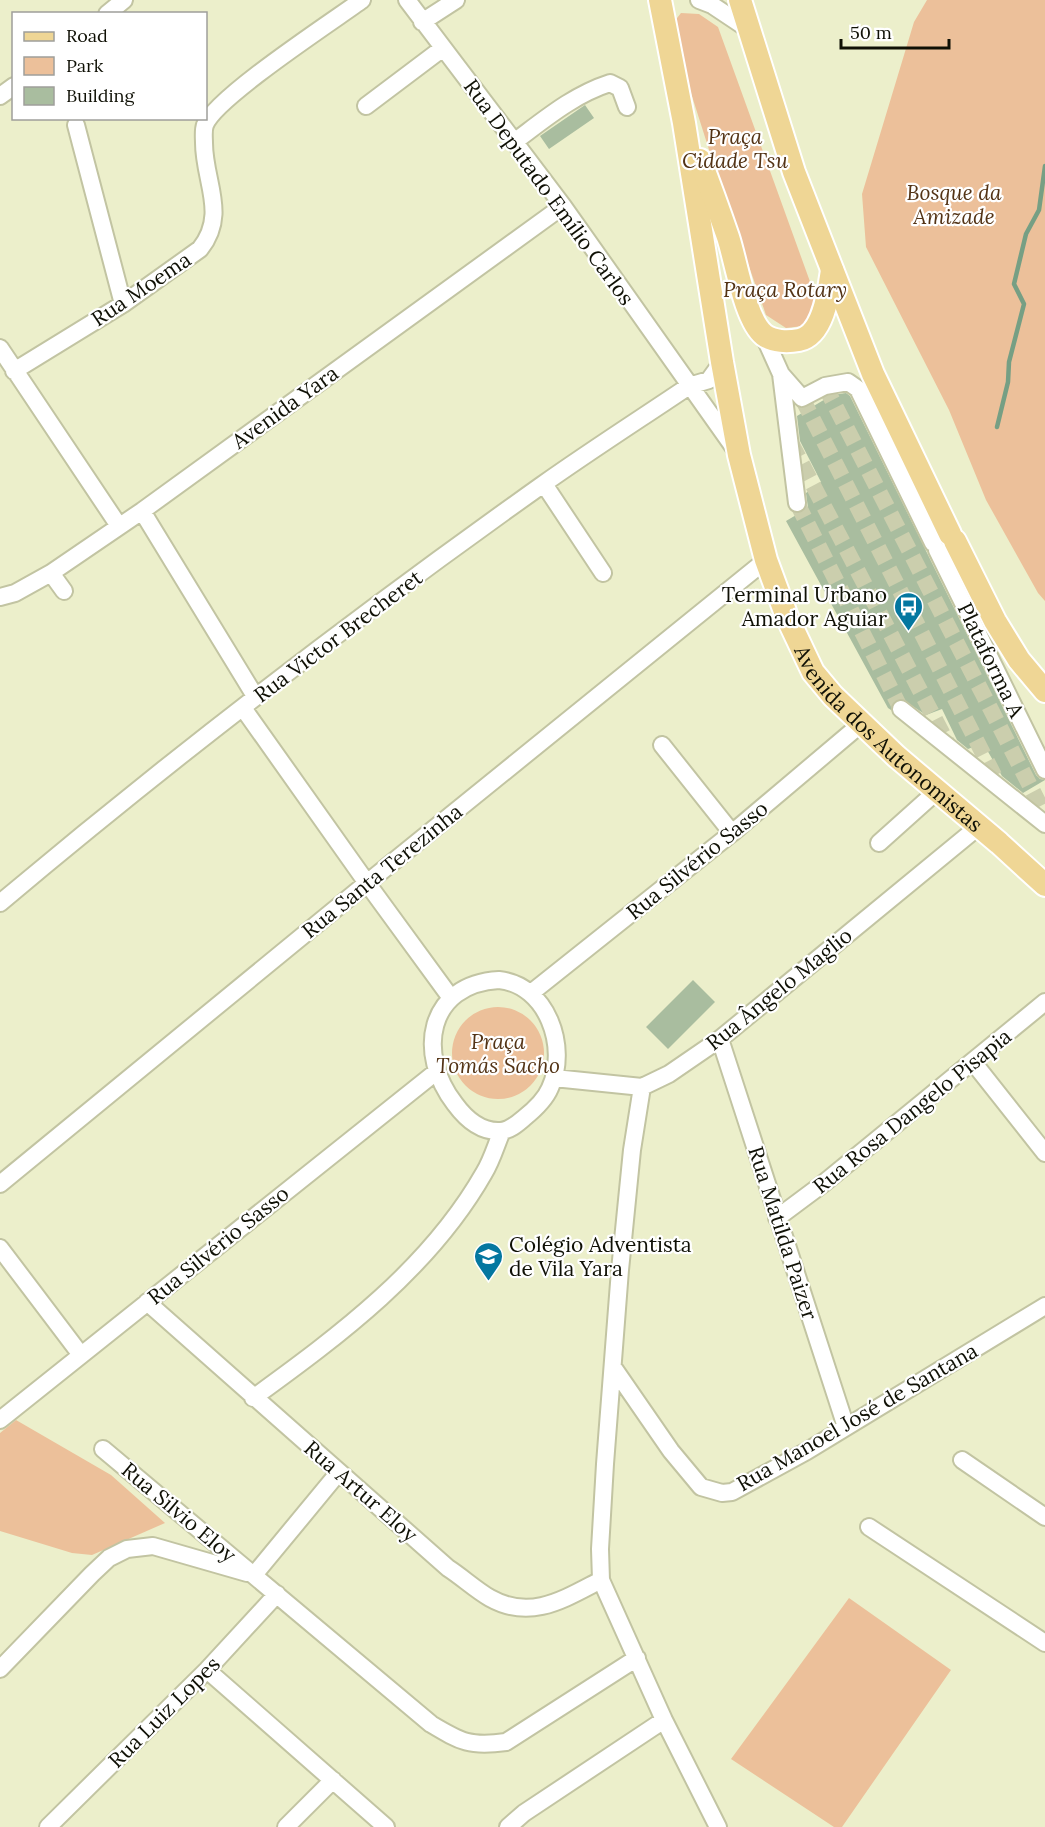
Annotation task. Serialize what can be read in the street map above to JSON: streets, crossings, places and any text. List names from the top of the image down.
{
  "streets": {
    "main road": ["Avenida dos Autonomistas"],
    "street": [
      "Rua Deputado Emílio Carlos",
      "Rua Moema",
      "Avenida Yara",
      "Rua Victor Brecheret",
      "Plataforma A",
      "Rua Silvério Sasso",
      "Rua Santa Terezinha",
      "Rua Ângelo Maglio",
      "Rua Rosa Dangelo Pisapia",
      "Rua Matilda Paizer",
      "Rua Manoel José de Santana",
      "Rua Artur Eloy",
      "Rua Silvio Eloy",
      "Rua Luiz Lopes"
    ]
  },
  "crossings": [
    ["Rua Deputado Emílio Carlos", "Avenida Yara"],
    ["Rua Deputado Emílio Carlos", "Rua Victor Brecheret"],
    ["Rua Deputado Emílio Carlos", "Avenida dos Autonomistas"],
    ["Avenida dos Autonomistas", "Rua Silvério Sasso"],
    ["Avenida dos Autonomistas", "Rua Santa Terezinha"],
    ["Avenida dos Autonomistas", "Rua Ângelo Maglio"],
    ["Rua Silvério Sasso", "Rua Artur Eloy"],
    ["Rua Ângelo Maglio", "Rua Matilda Paizer"],
    ["Rua Rosa Dangelo Pisapia", "Rua Matilda Paizer"],
    ["Rua Matilda Paizer", "Rua Manoel José de Santana"],
    ["Rua Silvio Eloy", "Rua Luiz Lopes"]
  ],
  "parks": [
    "Praça Cidade Tsu",
    "Bosque da Amizade",
    "Praça Rotary",
    "Praça Tomás Sacho"
  ],
  "places": {
    "bus stop": ["Terminal Urbano Amador Aguiar"],
    "school or university": ["Colégio Adventista de Vila Yara"]
  },
  "legend": ["Road", "Park", "Building"],
  "scale_bar": "50 m"
}
